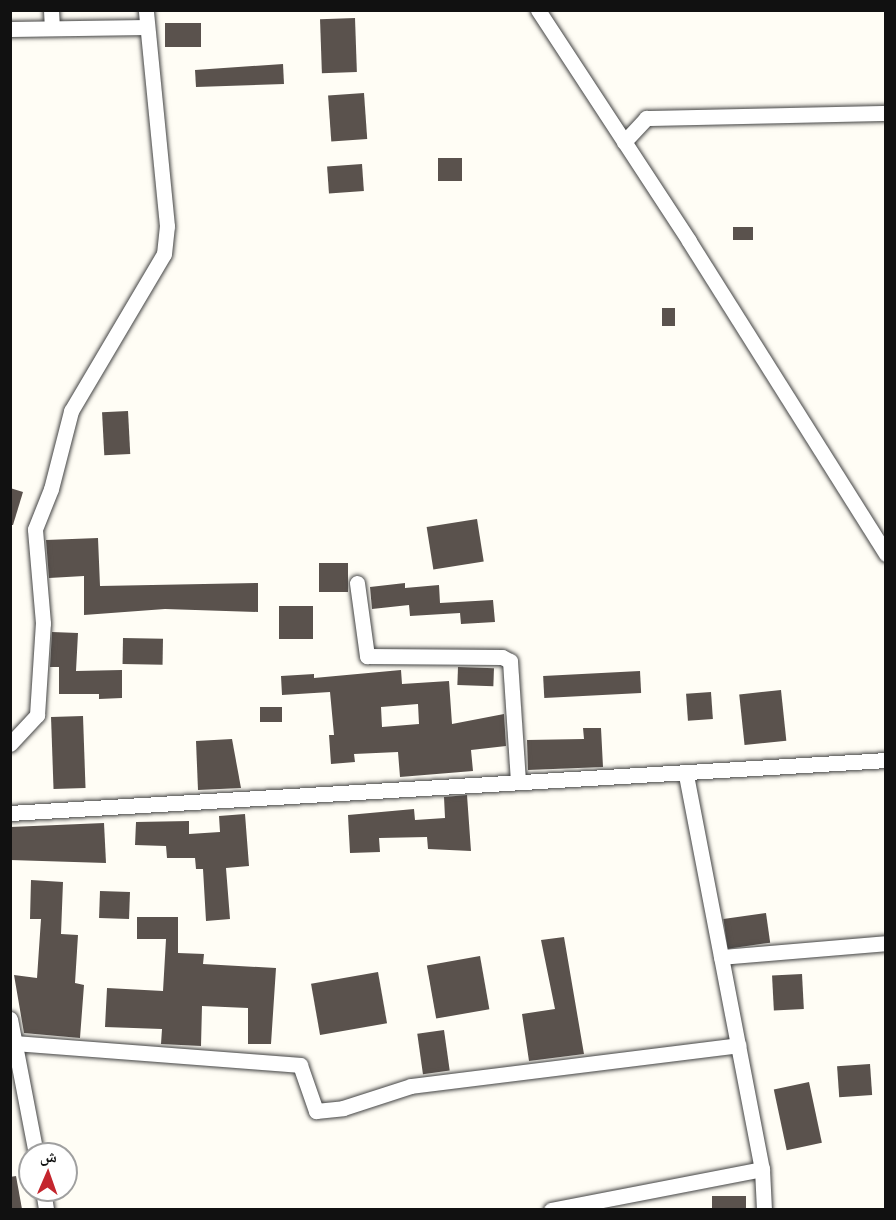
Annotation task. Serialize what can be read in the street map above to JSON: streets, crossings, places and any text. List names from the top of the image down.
{
  "north": "top"
}
